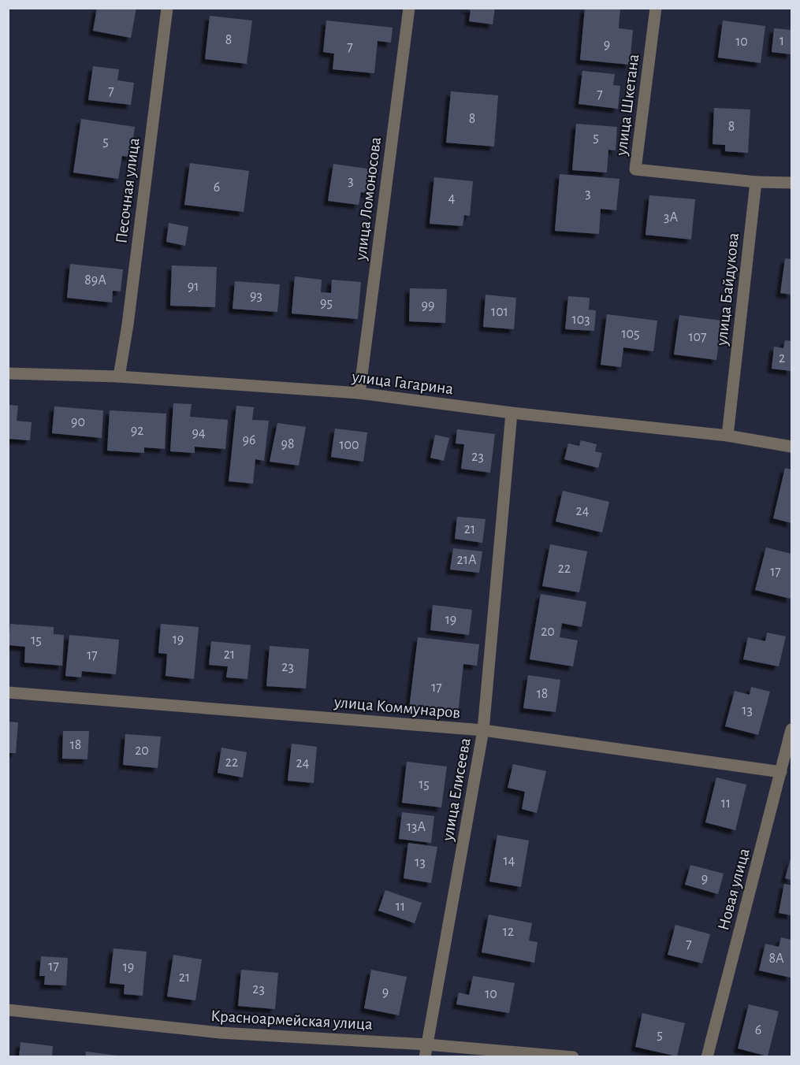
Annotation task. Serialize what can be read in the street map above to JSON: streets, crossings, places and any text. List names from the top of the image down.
{
  "streets": {
    "street": [
      "улица Шкетана",
      "Песочная улица",
      "улица Ломоносова",
      "улица Байдукова",
      "улица Гагарина",
      "улица Коммунаров",
      "улица Елисеева",
      "Новая улица",
      "Красноармейская улица"
    ]
  },
  "crossings": [
    ["улица Шкетана", "улица Байдукова"],
    ["Песочная улица", "улица Гагарина"],
    ["улица Ломоносова", "улица Гагарина"],
    ["улица Байдукова", "улица Гагарина"],
    ["улица Гагарина", "улица Елисеева"],
    ["улица Коммунаров", "улица Елисеева"],
    ["улица Коммунаров", "Новая улица"],
    ["улица Елисеева", "Красноармейская улица"]
  ],
  "house_numbers": [
    "8",
    "1",
    "10",
    "9",
    "7",
    "7",
    "7",
    "8",
    "8",
    "5",
    "5",
    "3",
    "6",
    "3",
    "4",
    "3А",
    "89А",
    "91",
    "93",
    "95",
    "99",
    "101",
    "103",
    "105",
    "107",
    "2",
    "90",
    "92",
    "94",
    "96",
    "98",
    "100",
    "23",
    "24",
    "21",
    "21А",
    "22",
    "17",
    "19",
    "20",
    "19",
    "15",
    "21",
    "17",
    "23",
    "17",
    "18",
    "13",
    "18",
    "20",
    "22",
    "24",
    "15",
    "11",
    "13А",
    "14",
    "13",
    "9",
    "11",
    "12",
    "7",
    "8А",
    "17",
    "19",
    "21",
    "23",
    "9",
    "10",
    "6",
    "5"
  ]
}
